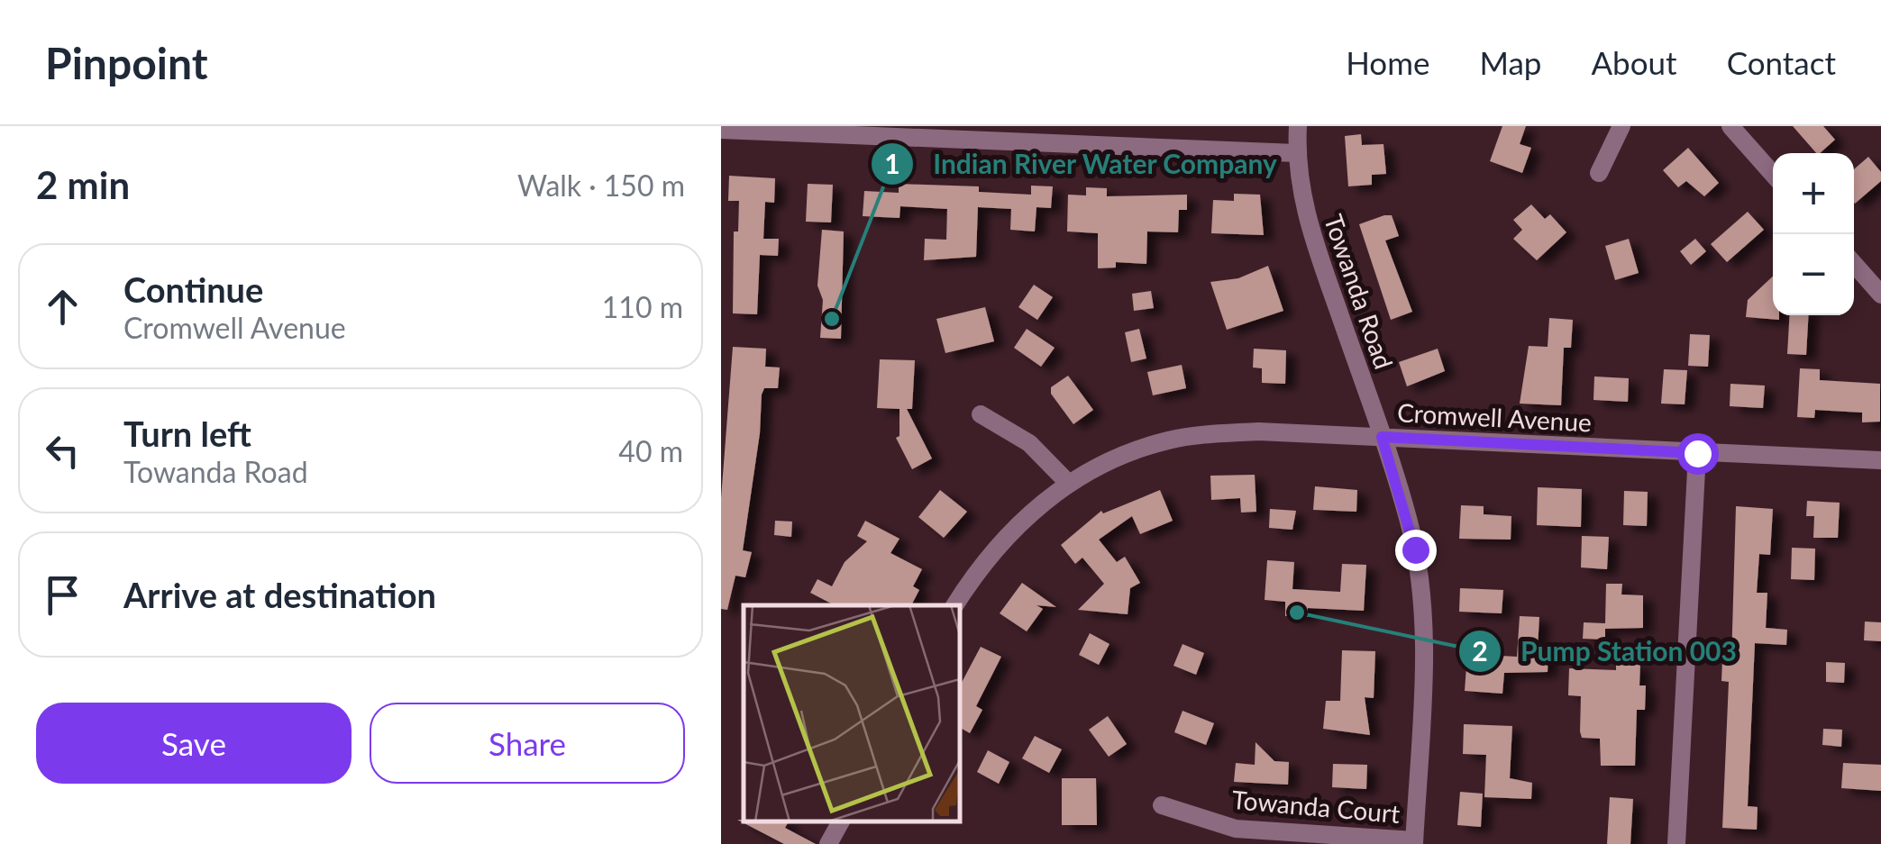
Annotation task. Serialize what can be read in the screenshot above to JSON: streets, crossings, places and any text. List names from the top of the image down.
{
  "streets": {
    "street": ["Towanda Road", "Cromwell Avenue", "Towanda Court"]
  },
  "crossings": [
    ["Towanda Road", "Cromwell Avenue"],
    ["Towanda Road", "Towanda Court"]
  ],
  "places": ["Indian River Water Company", "Pump Station 003"],
  "page": {
    "header": "Pinpoint",
    "nav": [
      "Home",
      "Map",
      "About",
      "Contact"
    ],
    "heading": ["2 min", "Walk · 150 m"],
    "map_buttons": ["+", "−"],
    "list": [
      ["Continue", "Cromwell Avenue", "110 m"],
      ["Turn left", "Towanda Road", "40 m"],
      "Arrive at destination"
    ],
    "buttons": ["Save", "Share"]
  }
}
